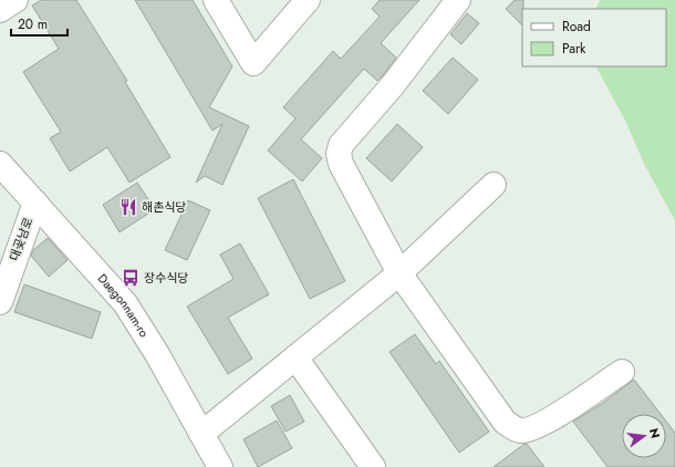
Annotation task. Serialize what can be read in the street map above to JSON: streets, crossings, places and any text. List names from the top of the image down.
{
  "streets": {
    "street": ["대곶남로", "Daegonnam-ro"]
  },
  "crossings": [
    ["대곶남로", "Daegonnam-ro"]
  ],
  "places": {
    "restaurant": ["해촌식당"],
    "bus stop": ["장수식당"]
  },
  "legend": ["Road", "Park"],
  "scale_bar": "20 m",
  "north": "right"
}
